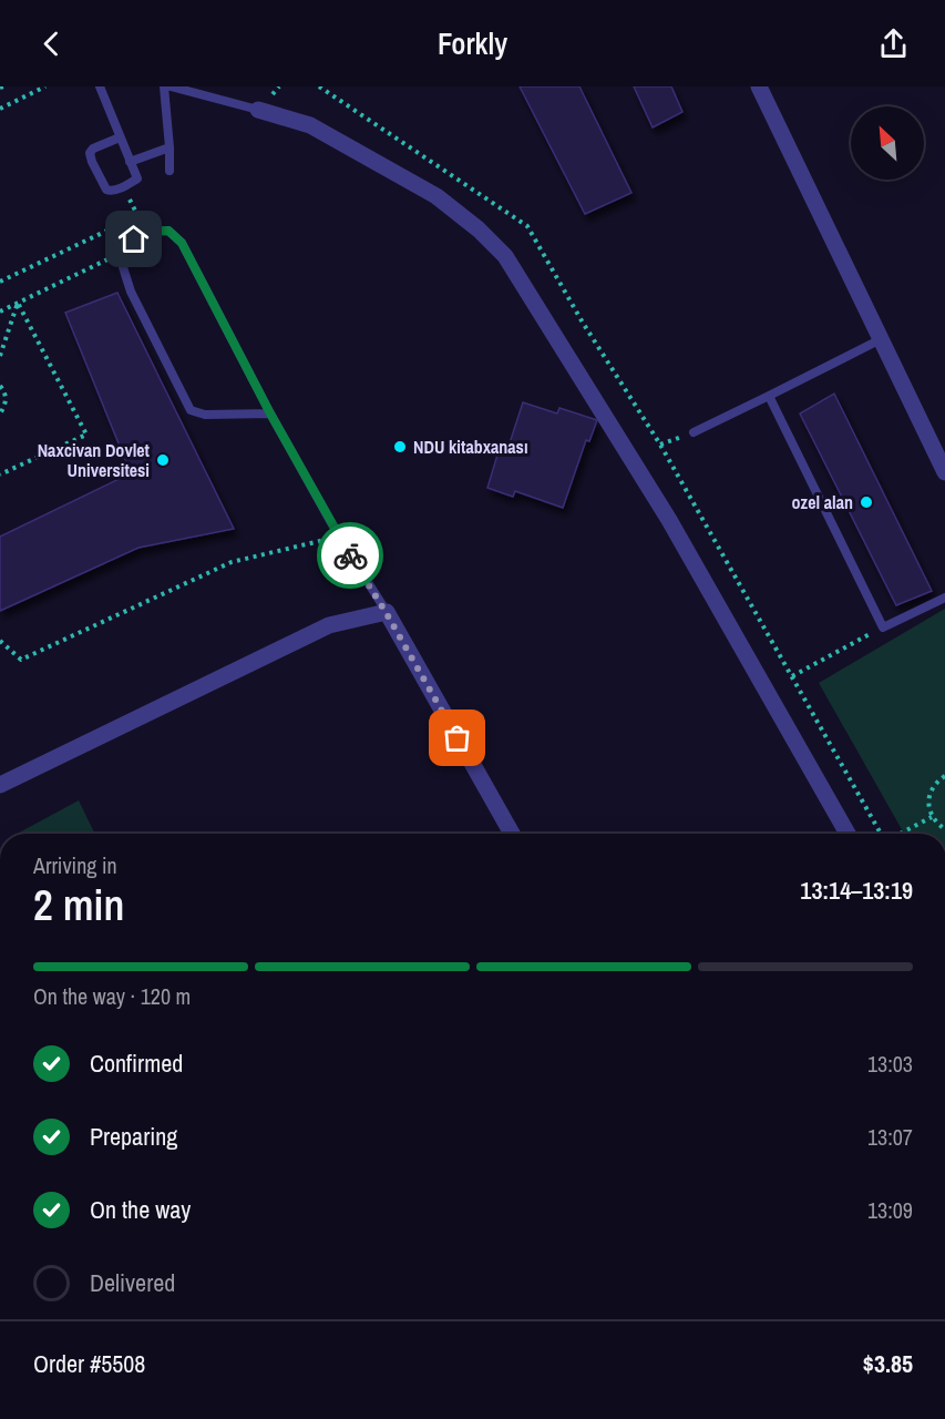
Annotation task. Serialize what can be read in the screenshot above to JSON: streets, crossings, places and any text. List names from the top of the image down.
{
  "places": ["NDU kitabxanası", "Naxcivan Dovlet Universitesi", "ozel alan"],
  "north": "top left",
  "page": {
    "header": "Forkly",
    "heading": ["2 min", "Arriving in", "13:14–13:19"],
    "panel": ["Order #5508", "$3.85"],
    "bar": "On the way · 120 m",
    "list": [
      ["Confirmed", "13:03"],
      ["Preparing", "13:07"],
      ["On the way", "13:09"],
      "Delivered"
    ]
  }
}
